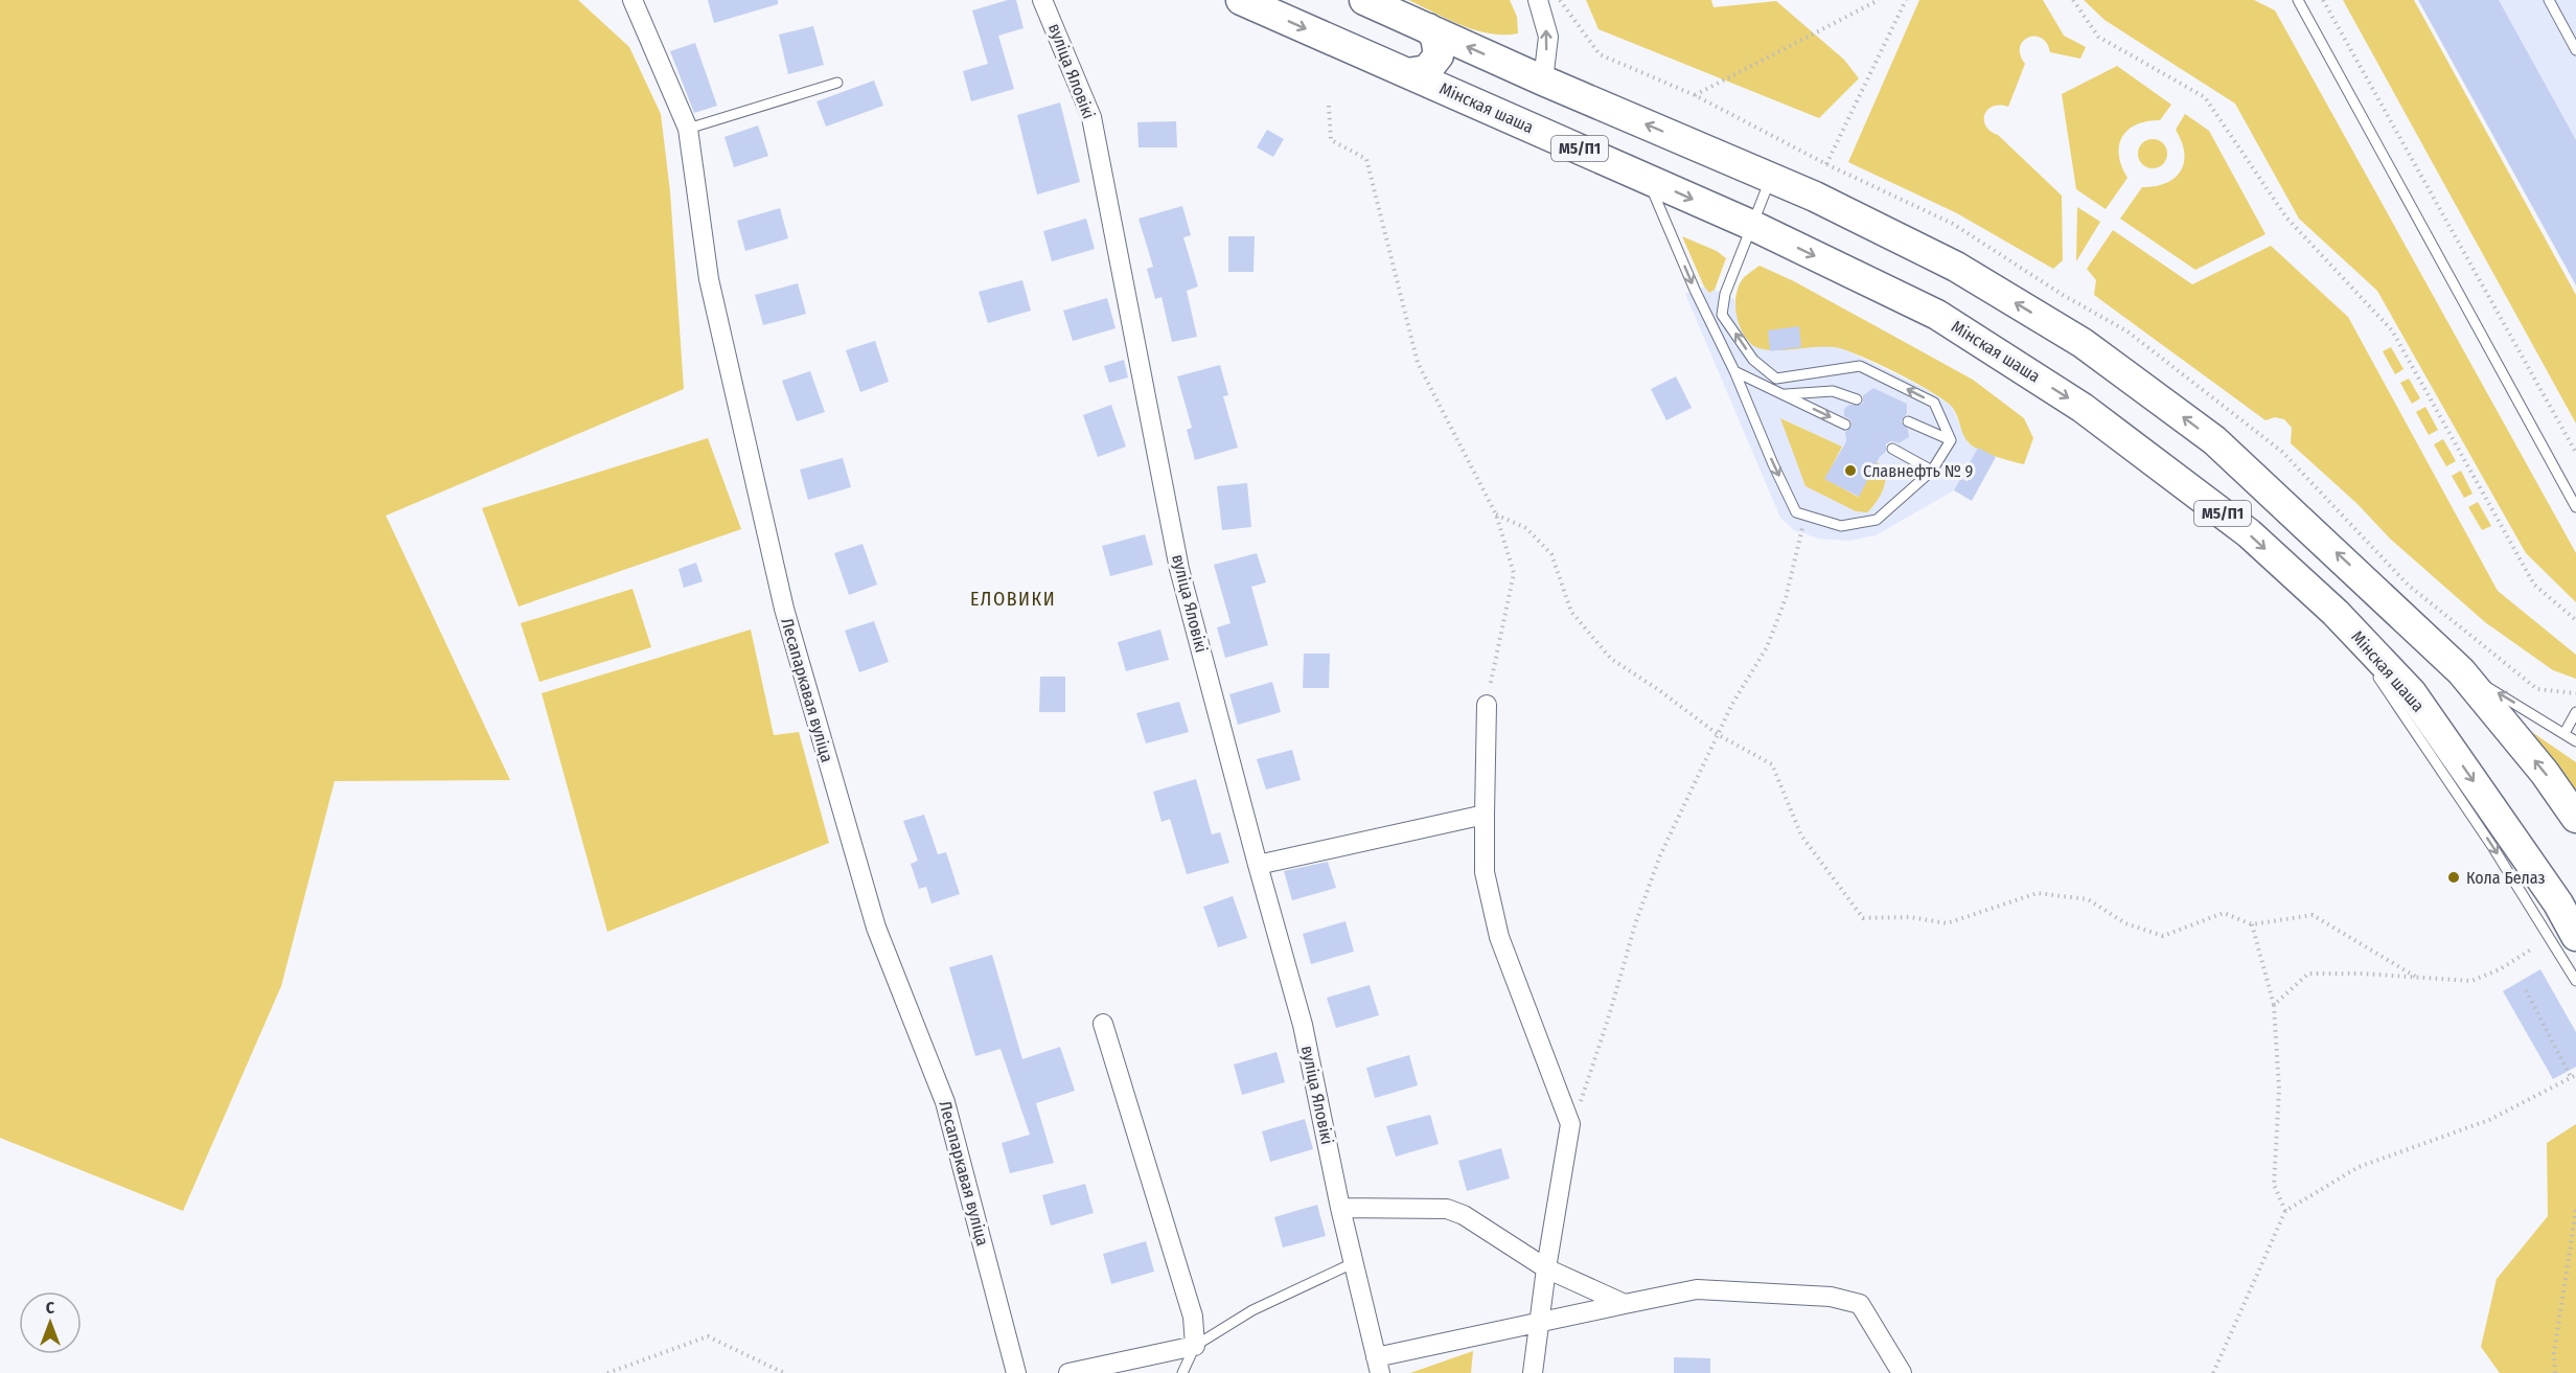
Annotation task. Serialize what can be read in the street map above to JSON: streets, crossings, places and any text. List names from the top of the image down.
{
  "streets": {
    "main road": ["Мінская шаша", "М5/П1"],
    "street": ["вуліца Яловікі", "Лесапаркавая вуліца"]
  },
  "districts": ["ЕЛОВИКИ"],
  "places": ["Славнефть № 9", "Кола Белаз"],
  "north": "top"
}
